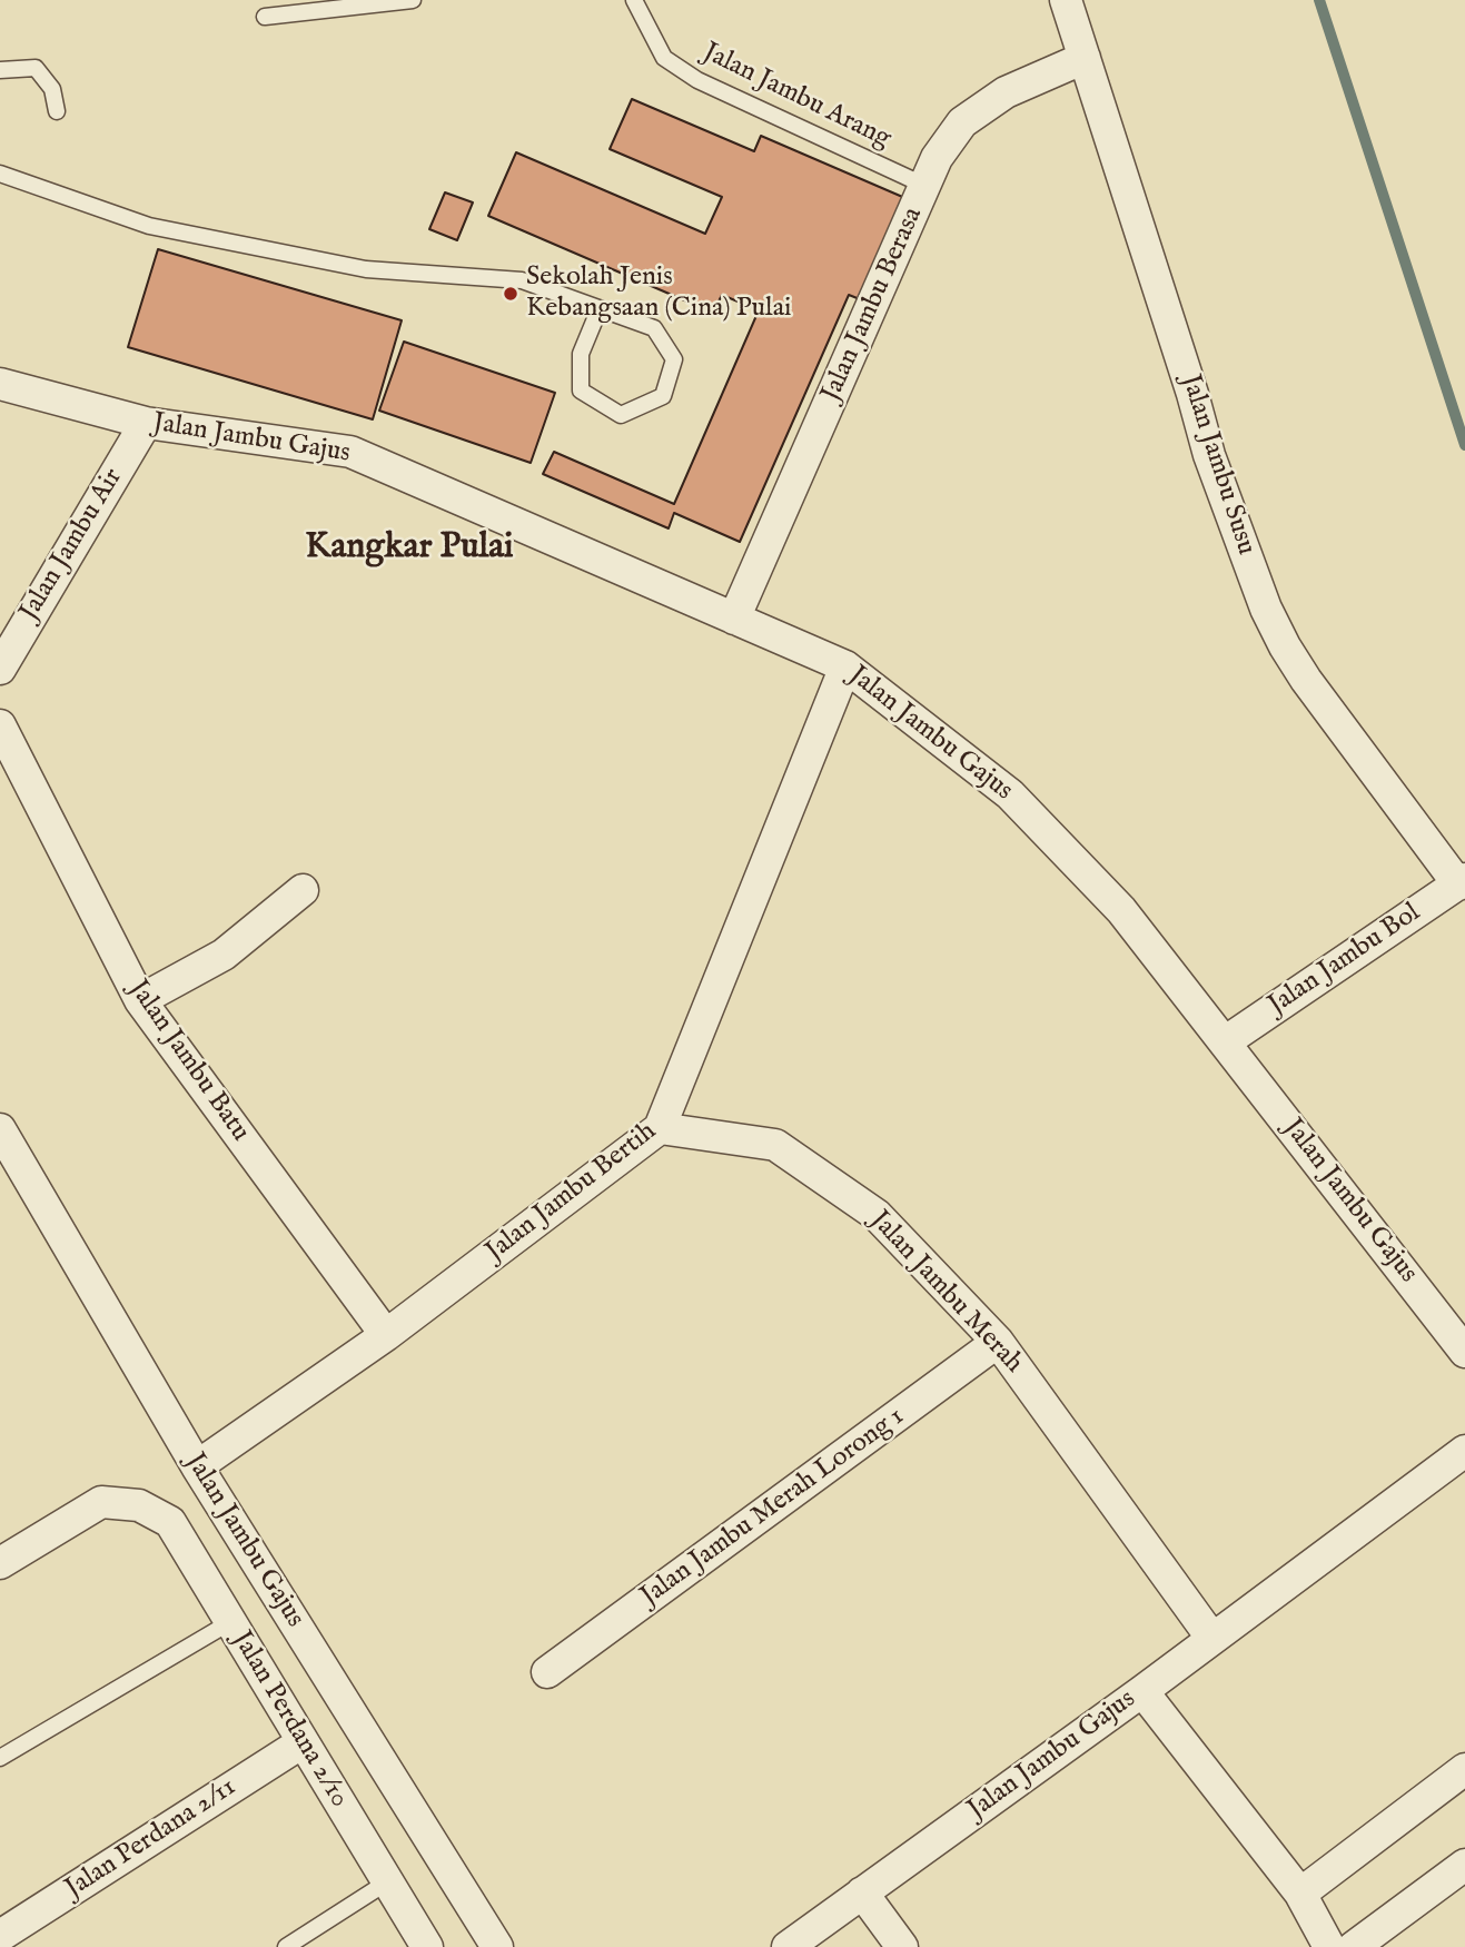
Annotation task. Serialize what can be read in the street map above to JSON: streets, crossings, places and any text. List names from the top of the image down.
{
  "streets": {
    "street": [
      "Jalan Jambu Berasa",
      "Jalan Jambu Gajus",
      "Jalan Jambu Susu",
      "Jalan Jambu Air",
      "Jalan Jambu Bol",
      "Jalan Jambu Batu",
      "Jalan Jambu Bertih",
      "Jalan Jambu Merah",
      "Jalan Jambu Merah Lorong 1",
      "Jalan Perdana 2/10",
      "Jalan Perdana 2/11"
    ],
    "lane": ["Jalan Jambu Arang"]
  },
  "crossings": [
    ["Jalan Jambu Arang", "Jalan Jambu Berasa"],
    ["Jalan Jambu Berasa", "Jalan Jambu Gajus"],
    ["Jalan Jambu Berasa", "Jalan Jambu Susu"],
    ["Jalan Jambu Gajus", "Jalan Jambu Air"],
    ["Jalan Jambu Gajus", "Jalan Jambu Bol"],
    ["Jalan Jambu Gajus", "Jalan Jambu Bertih"],
    ["Jalan Jambu Gajus", "Jalan Jambu Merah"],
    ["Jalan Jambu Susu", "Jalan Jambu Bol"],
    ["Jalan Jambu Batu", "Jalan Jambu Bertih"],
    ["Jalan Jambu Bertih", "Jalan Jambu Merah"],
    ["Jalan Jambu Merah", "Jalan Jambu Merah Lorong 1"],
    ["Jalan Perdana 2/10", "Jalan Perdana 2/11"]
  ],
  "districts": ["Kangkar Pulai"],
  "places": ["Sekolah Jenis Kebangsaan (Cina) Pulai"]
}
